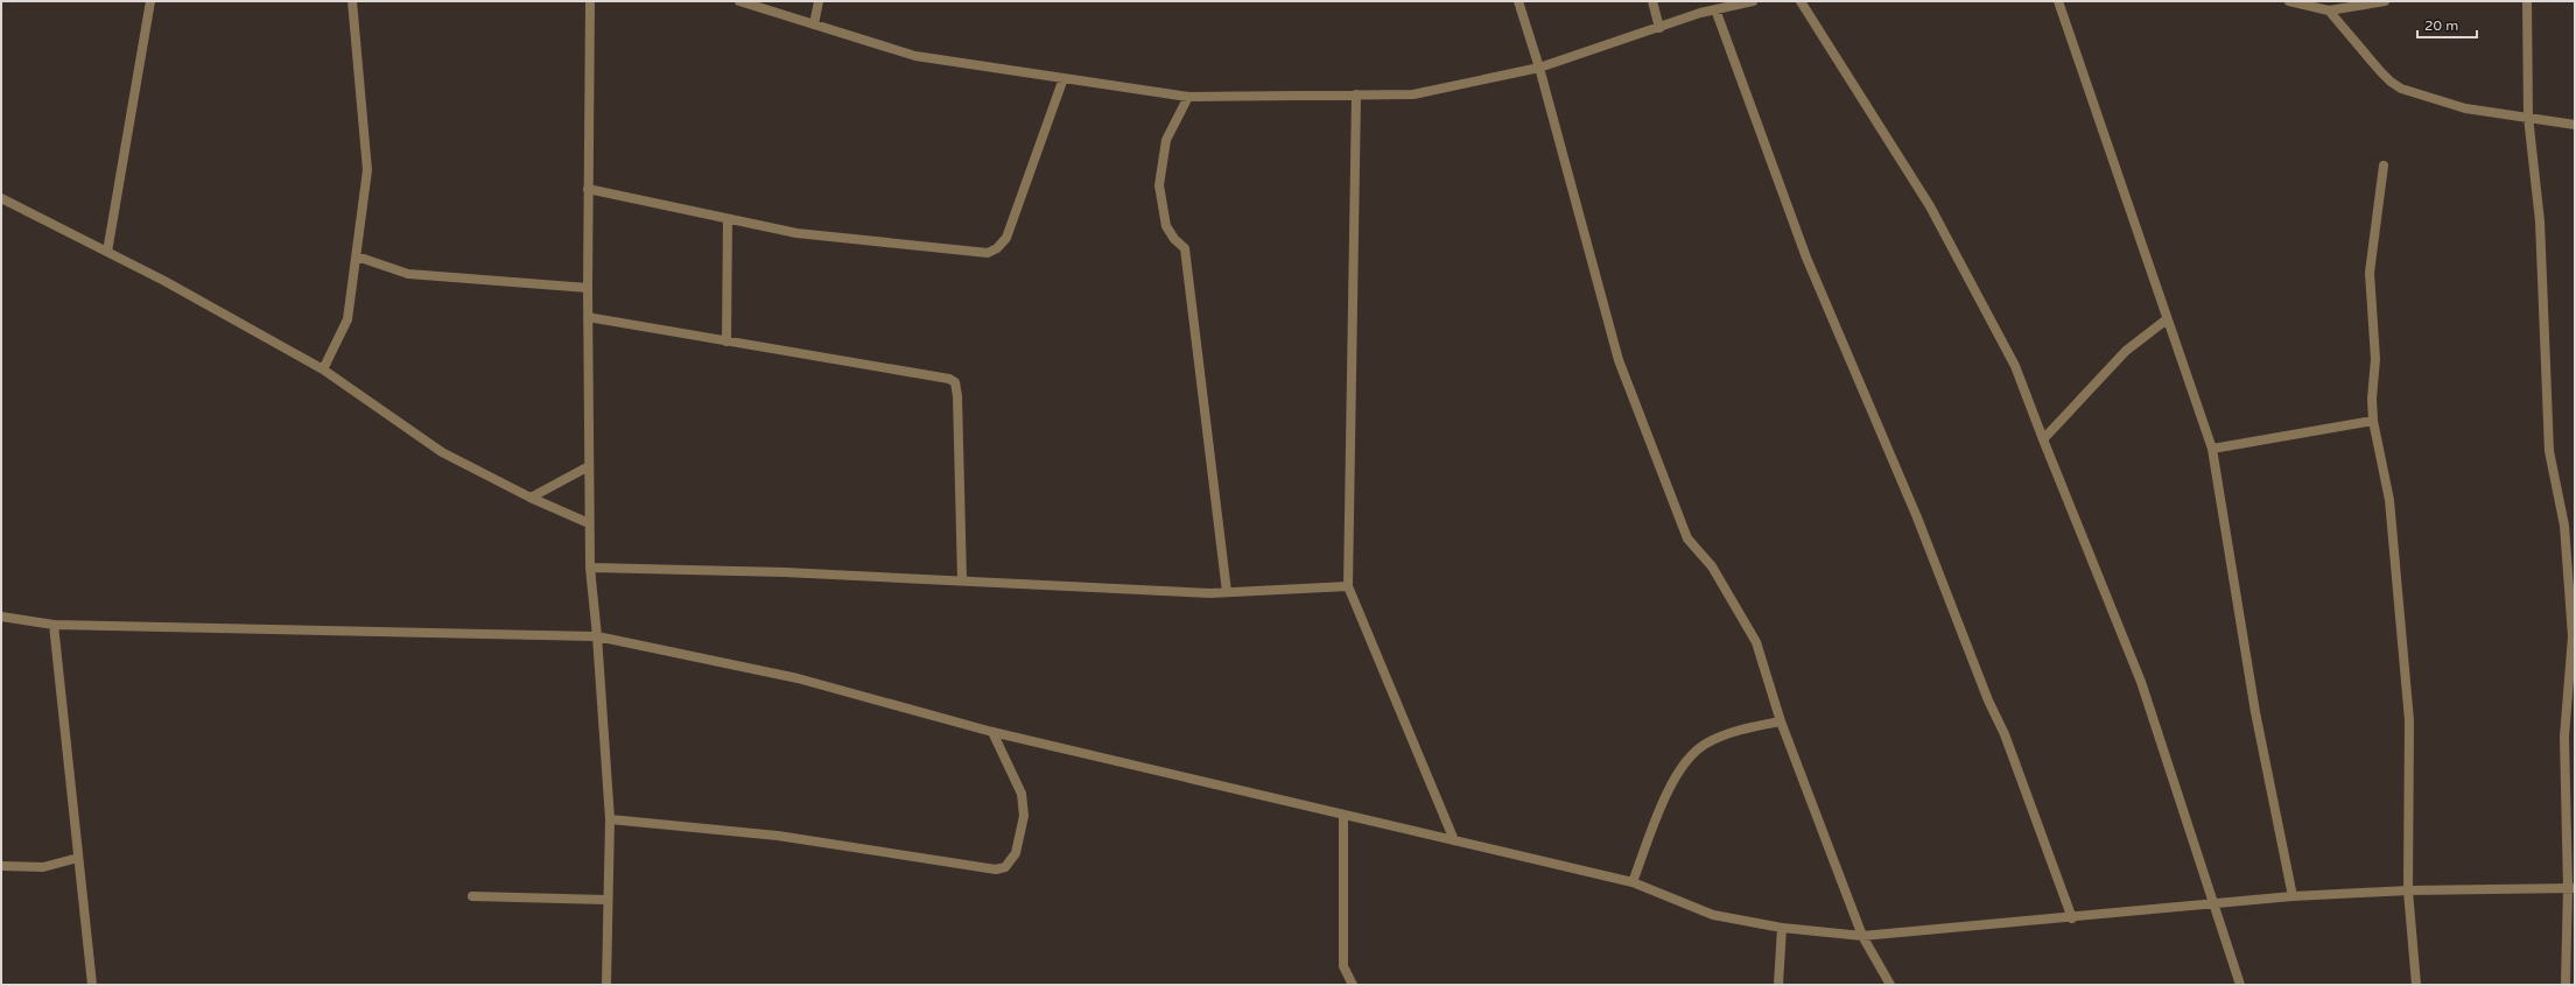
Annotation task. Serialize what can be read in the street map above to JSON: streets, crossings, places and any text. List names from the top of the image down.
{
  "scale_bar": "20 m"
}
